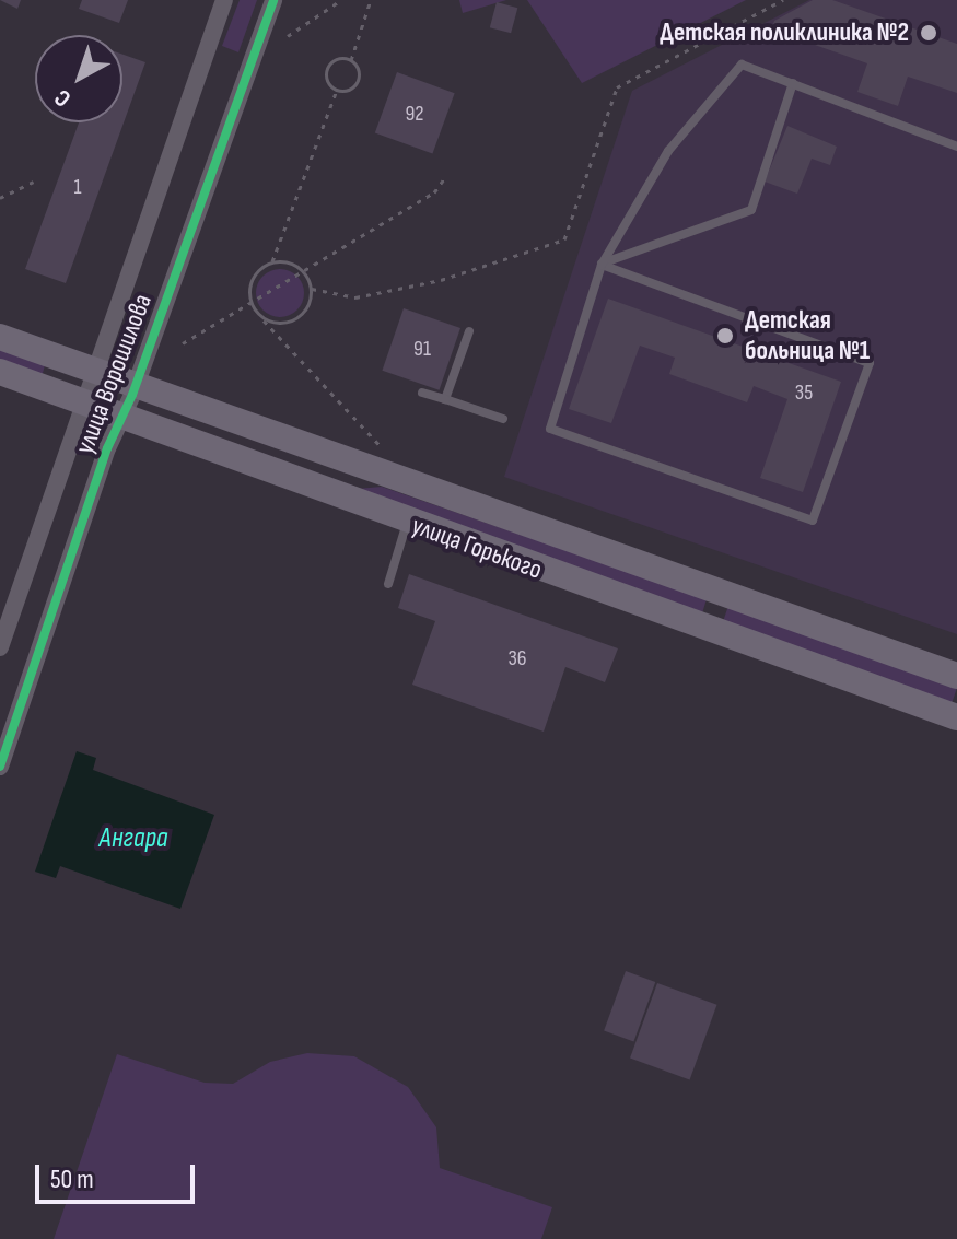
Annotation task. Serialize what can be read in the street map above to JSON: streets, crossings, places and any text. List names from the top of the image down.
{
  "streets": {
    "main road": ["улица Горького"],
    "street": ["улица Ворошилова"]
  },
  "crossings": [
    ["улица Ворошилова", "улица Горького"]
  ],
  "water": ["Ангара"],
  "places": ["Детская поликлиника №2", "Детская больница №1"],
  "house_numbers": [
    "92",
    "1",
    "91",
    "35",
    "36"
  ],
  "scale_bar": "50 m",
  "north": "bottom left"
}
